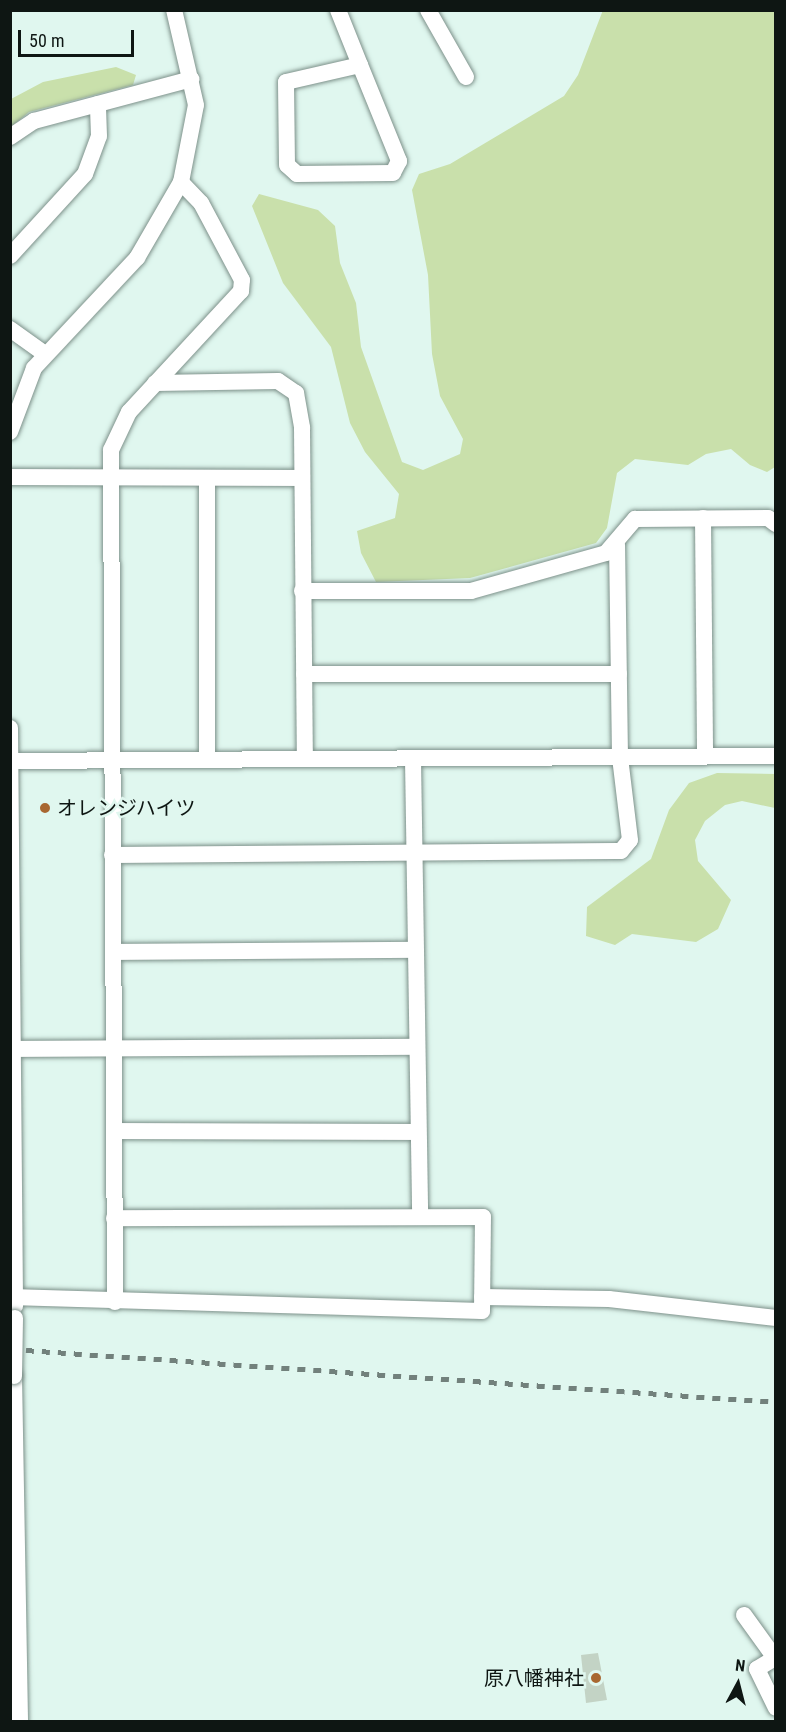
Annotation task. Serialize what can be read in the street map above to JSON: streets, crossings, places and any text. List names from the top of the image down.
{
  "places": ["オレンジハイツ", "原八幡神社"],
  "scale_bar": "50 m",
  "north": "top"
}
